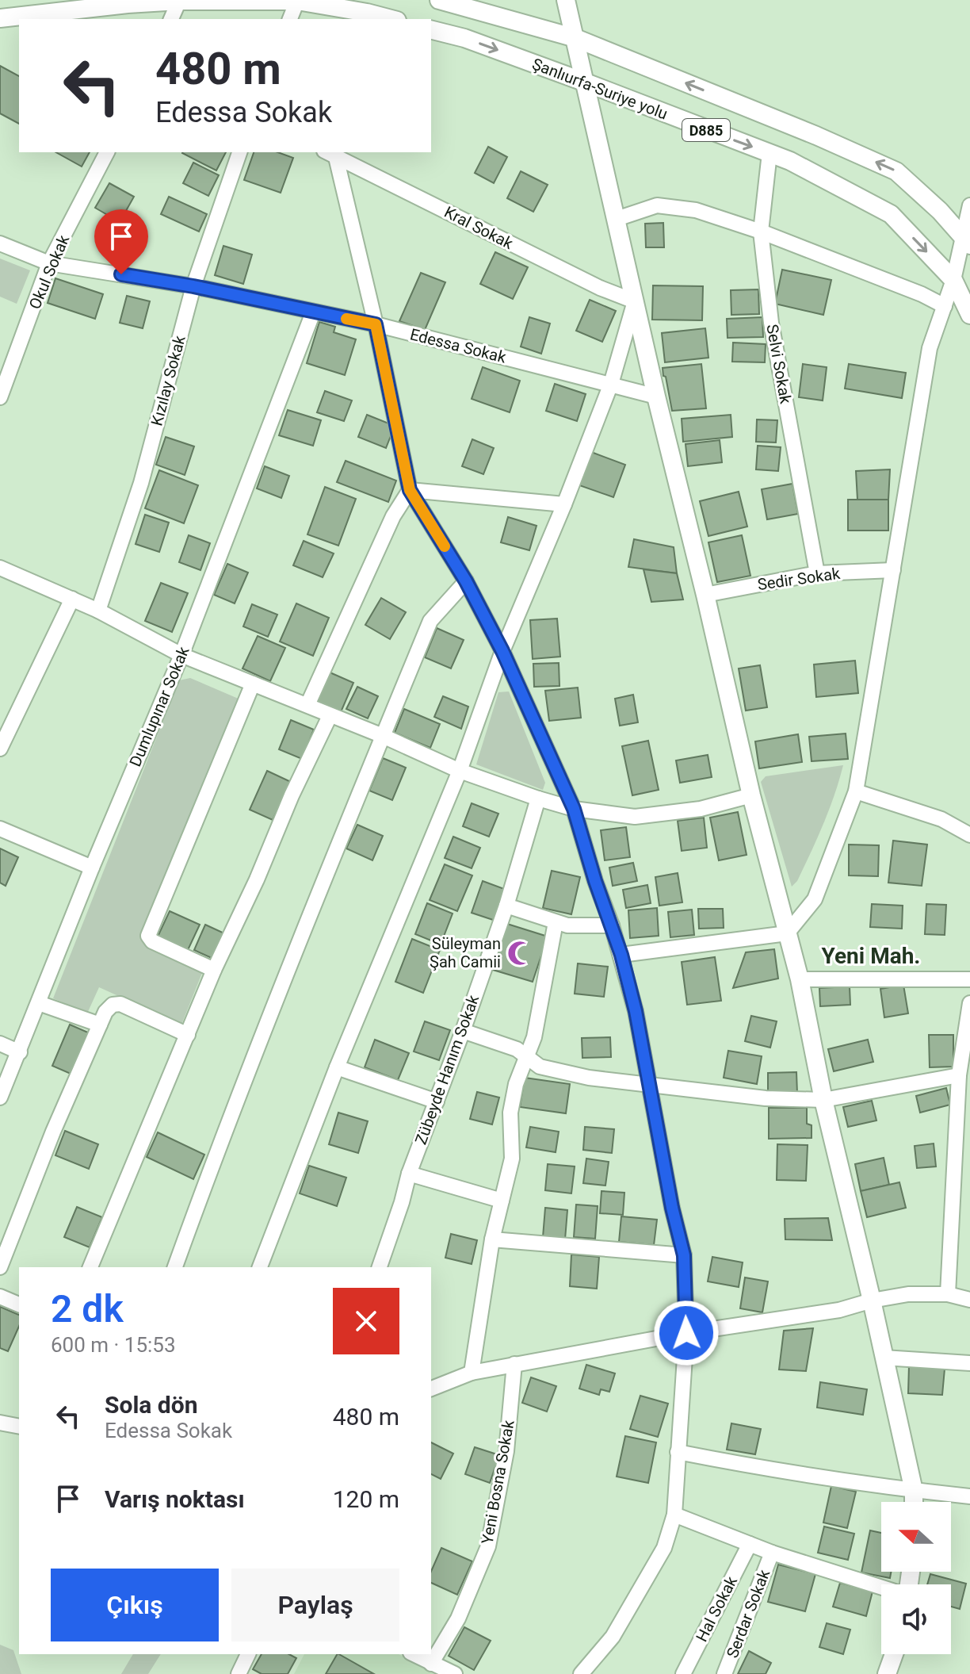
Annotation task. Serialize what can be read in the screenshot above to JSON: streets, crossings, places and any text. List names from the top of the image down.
{
  "streets": {
    "main road": ["Şanlıurfa-Suriye yolu", "D885"],
    "street": [
      "Kral Sokak",
      "Okul Sokak",
      "Edessa Sokak",
      "Selvi Sokak",
      "Kızılay Sokak",
      "Sedir Sokak",
      "Dumlupınar Sokak",
      "Zübeyde Hanım Sokak",
      "Yeni Bosna Sokak",
      "Hal Sokak",
      "Serdar Sokak"
    ]
  },
  "crossings": [
    ["Şanlıurfa-Suriye yolu", "Selvi Sokak"],
    ["Okul Sokak", "Edessa Sokak"],
    ["Edessa Sokak", "Kızılay Sokak"],
    ["Edessa Sokak", "Dumlupınar Sokak"],
    ["Selvi Sokak", "Sedir Sokak"]
  ],
  "districts": ["Yeni Mah."],
  "places": {
    "mosque": ["Süleyman Şah Camii"]
  },
  "north": "left",
  "page": {
    "turn": ["480 m", "Edessa Sokak"],
    "heading": ["2 dk", "600 m · 15:53"],
    "list": [
      {
        "name": "Sola dön",
        "note": "Edessa Sokak",
        "value": "480 m"
      },
      {
        "name": "Varış noktası",
        "value": "120 m"
      }
    ],
    "buttons": ["Çıkış", "Paylaş"]
  }
}
